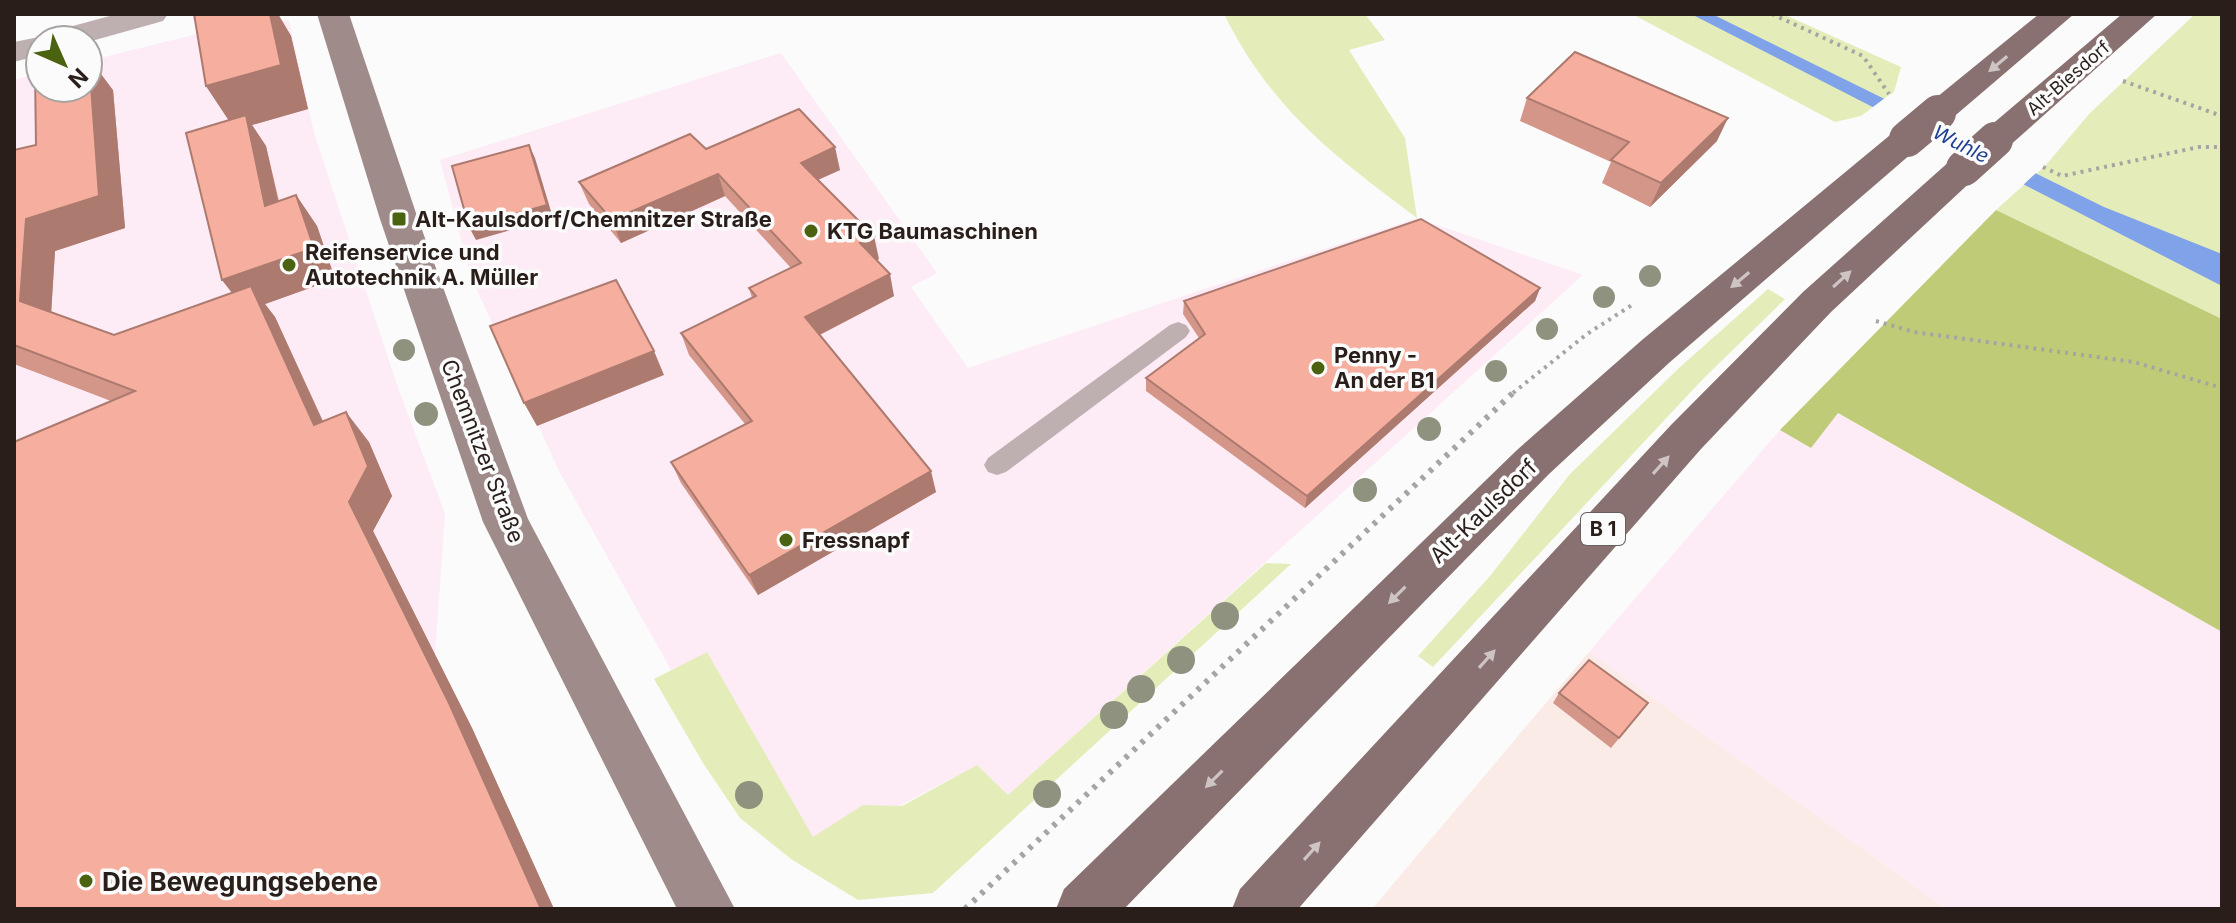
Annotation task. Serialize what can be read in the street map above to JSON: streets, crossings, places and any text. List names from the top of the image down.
{
  "streets": {
    "main road": [
      "Alt-Biesdorf",
      "Chemnitzer Straße",
      "Alt-Kaulsdorf",
      "B 1"
    ]
  },
  "one_way": ["Alt-Biesdorf", "Alt-Kaulsdorf"],
  "water": ["Wuhle"],
  "places": {
    "transit": ["Alt-Kaulsdorf/Chemnitzer Straße"],
    "other": [
      "KTG Baumaschinen",
      "Reifenservice und Autotechnik A. Müller",
      "Penny - An der B1",
      "Fressnapf",
      "Die Bewegungsebene"
    ]
  },
  "north": "bottom right"
}
